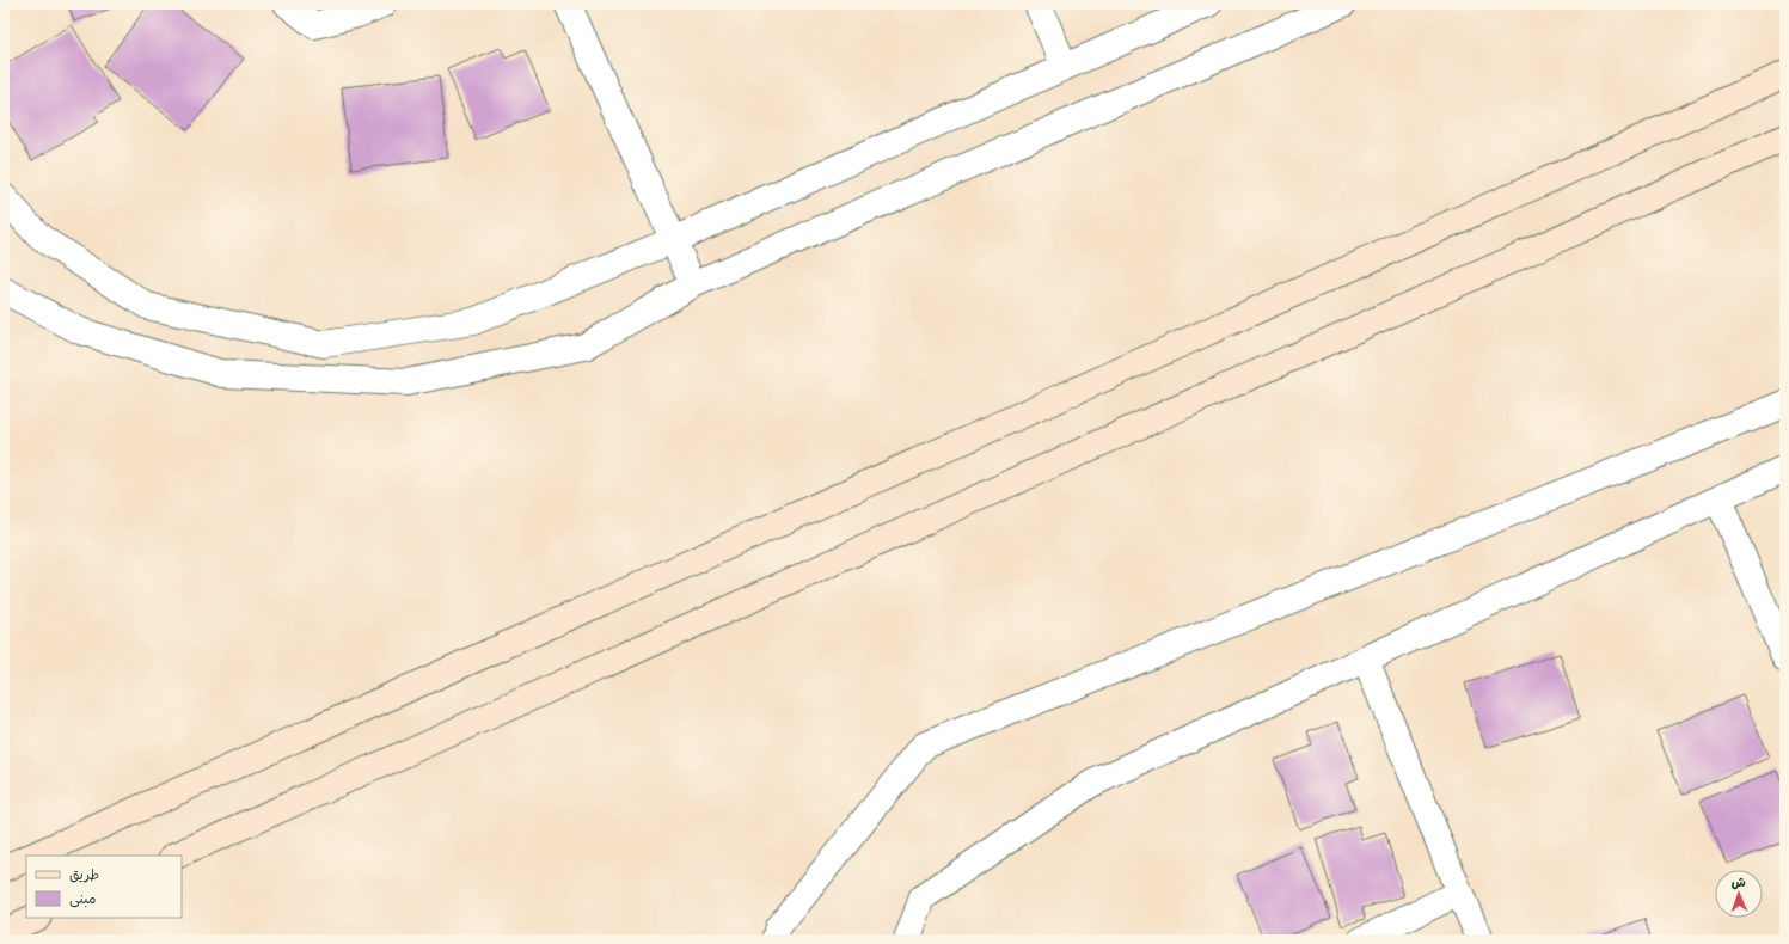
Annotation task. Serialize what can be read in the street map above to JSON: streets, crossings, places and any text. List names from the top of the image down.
{
  "legend": ["طريق", "مبنى"],
  "north": "top"
}
